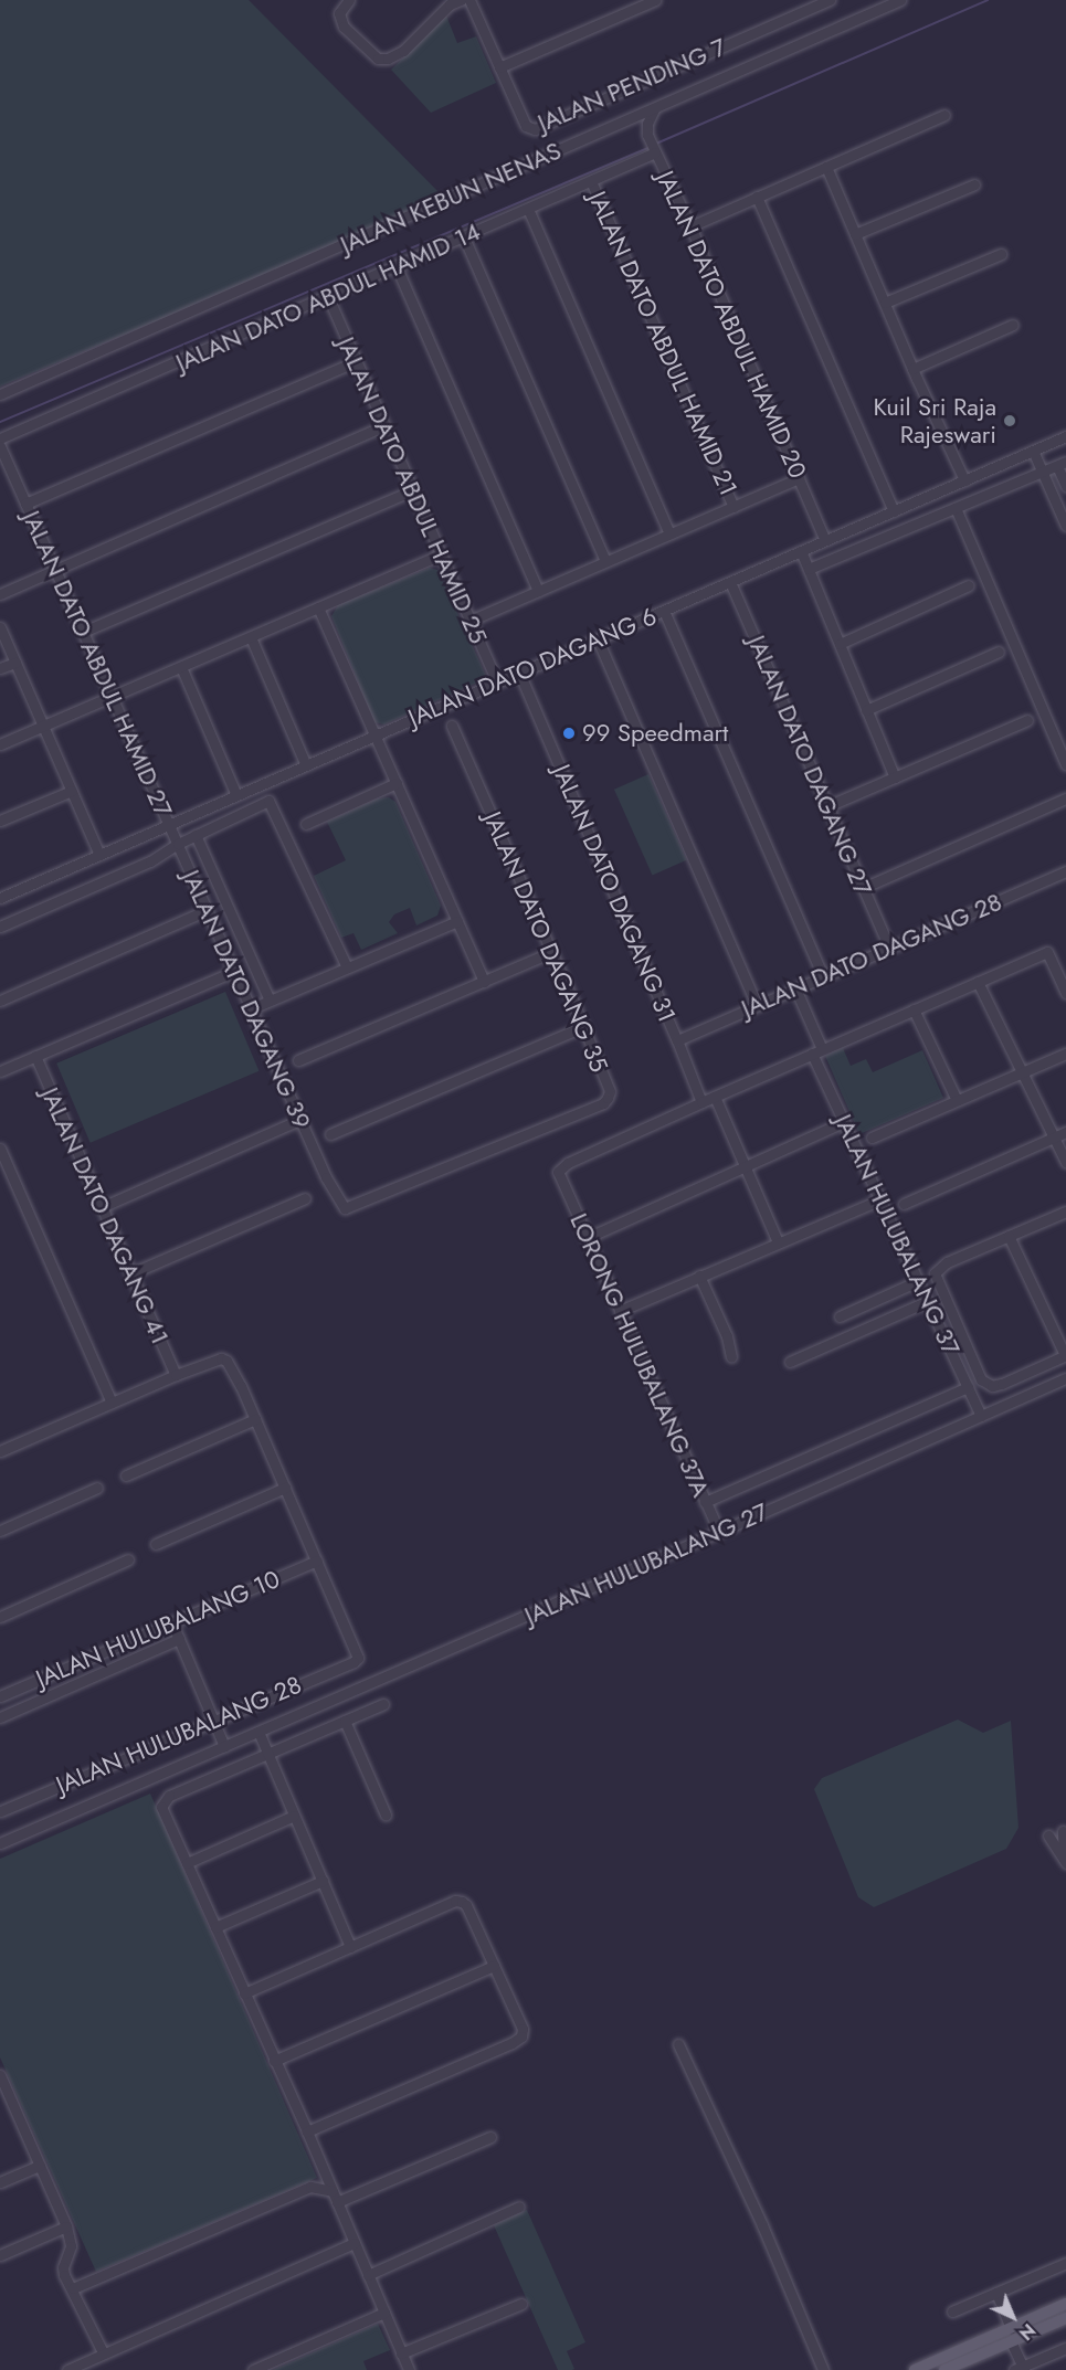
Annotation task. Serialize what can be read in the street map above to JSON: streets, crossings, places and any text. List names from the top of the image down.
{
  "streets": {
    "street": [
      "JALAN PENDING 7",
      "JALAN KEBUN NENAS",
      "JALAN DATO ABDUL HAMID 14",
      "JALAN DATO ABDUL HAMID 20",
      "JALAN DATO ABDUL HAMID 21",
      "JALAN DATO ABDUL HAMID 25",
      "JALAN DATO ABDUL HAMID 27",
      "JALAN DATO DAGANG 6",
      "JALAN DATO DAGANG 27",
      "JALAN DATO DAGANG 31",
      "JALAN DATO DAGANG 35",
      "JALAN DATO DAGANG 28",
      "JALAN DATO DAGANG 39",
      "JALAN DATO DAGANG 41",
      "JALAN HULUBALANG 37",
      "LORONG HULUBALANG 37A",
      "JALAN HULUBALANG 27",
      "JALAN HULUBALANG 10",
      "JALAN HULUBALANG 28"
    ]
  },
  "crossings": [
    ["JALAN KEBUN NENAS", "JALAN DATO ABDUL HAMID 20"],
    ["JALAN DATO ABDUL HAMID 14", "JALAN DATO ABDUL HAMID 20"],
    ["JALAN DATO ABDUL HAMID 14", "JALAN DATO ABDUL HAMID 21"],
    ["JALAN DATO ABDUL HAMID 14", "JALAN DATO ABDUL HAMID 25"],
    ["JALAN DATO ABDUL HAMID 20", "JALAN DATO DAGANG 6"],
    ["JALAN DATO ABDUL HAMID 25", "JALAN DATO DAGANG 6"],
    ["JALAN DATO ABDUL HAMID 27", "JALAN DATO DAGANG 6"],
    ["JALAN DATO ABDUL HAMID 27", "JALAN DATO DAGANG 39"],
    ["JALAN DATO DAGANG 6", "JALAN DATO DAGANG 27"],
    ["JALAN DATO DAGANG 6", "JALAN DATO DAGANG 31"],
    ["JALAN DATO DAGANG 27", "JALAN DATO DAGANG 28"],
    ["JALAN DATO DAGANG 31", "JALAN DATO DAGANG 28"],
    ["JALAN DATO DAGANG 31", "LORONG HULUBALANG 37A"],
    ["JALAN DATO DAGANG 35", "JALAN DATO DAGANG 39"],
    ["JALAN DATO DAGANG 28", "JALAN HULUBALANG 37"],
    ["JALAN HULUBALANG 37", "JALAN HULUBALANG 27"],
    ["LORONG HULUBALANG 37A", "JALAN HULUBALANG 27"],
    ["JALAN HULUBALANG 10", "JALAN HULUBALANG 28"]
  ],
  "places": ["Kuil Sri Raja Rajeswari", "99 Speedmart"],
  "north": "bottom right"
}
